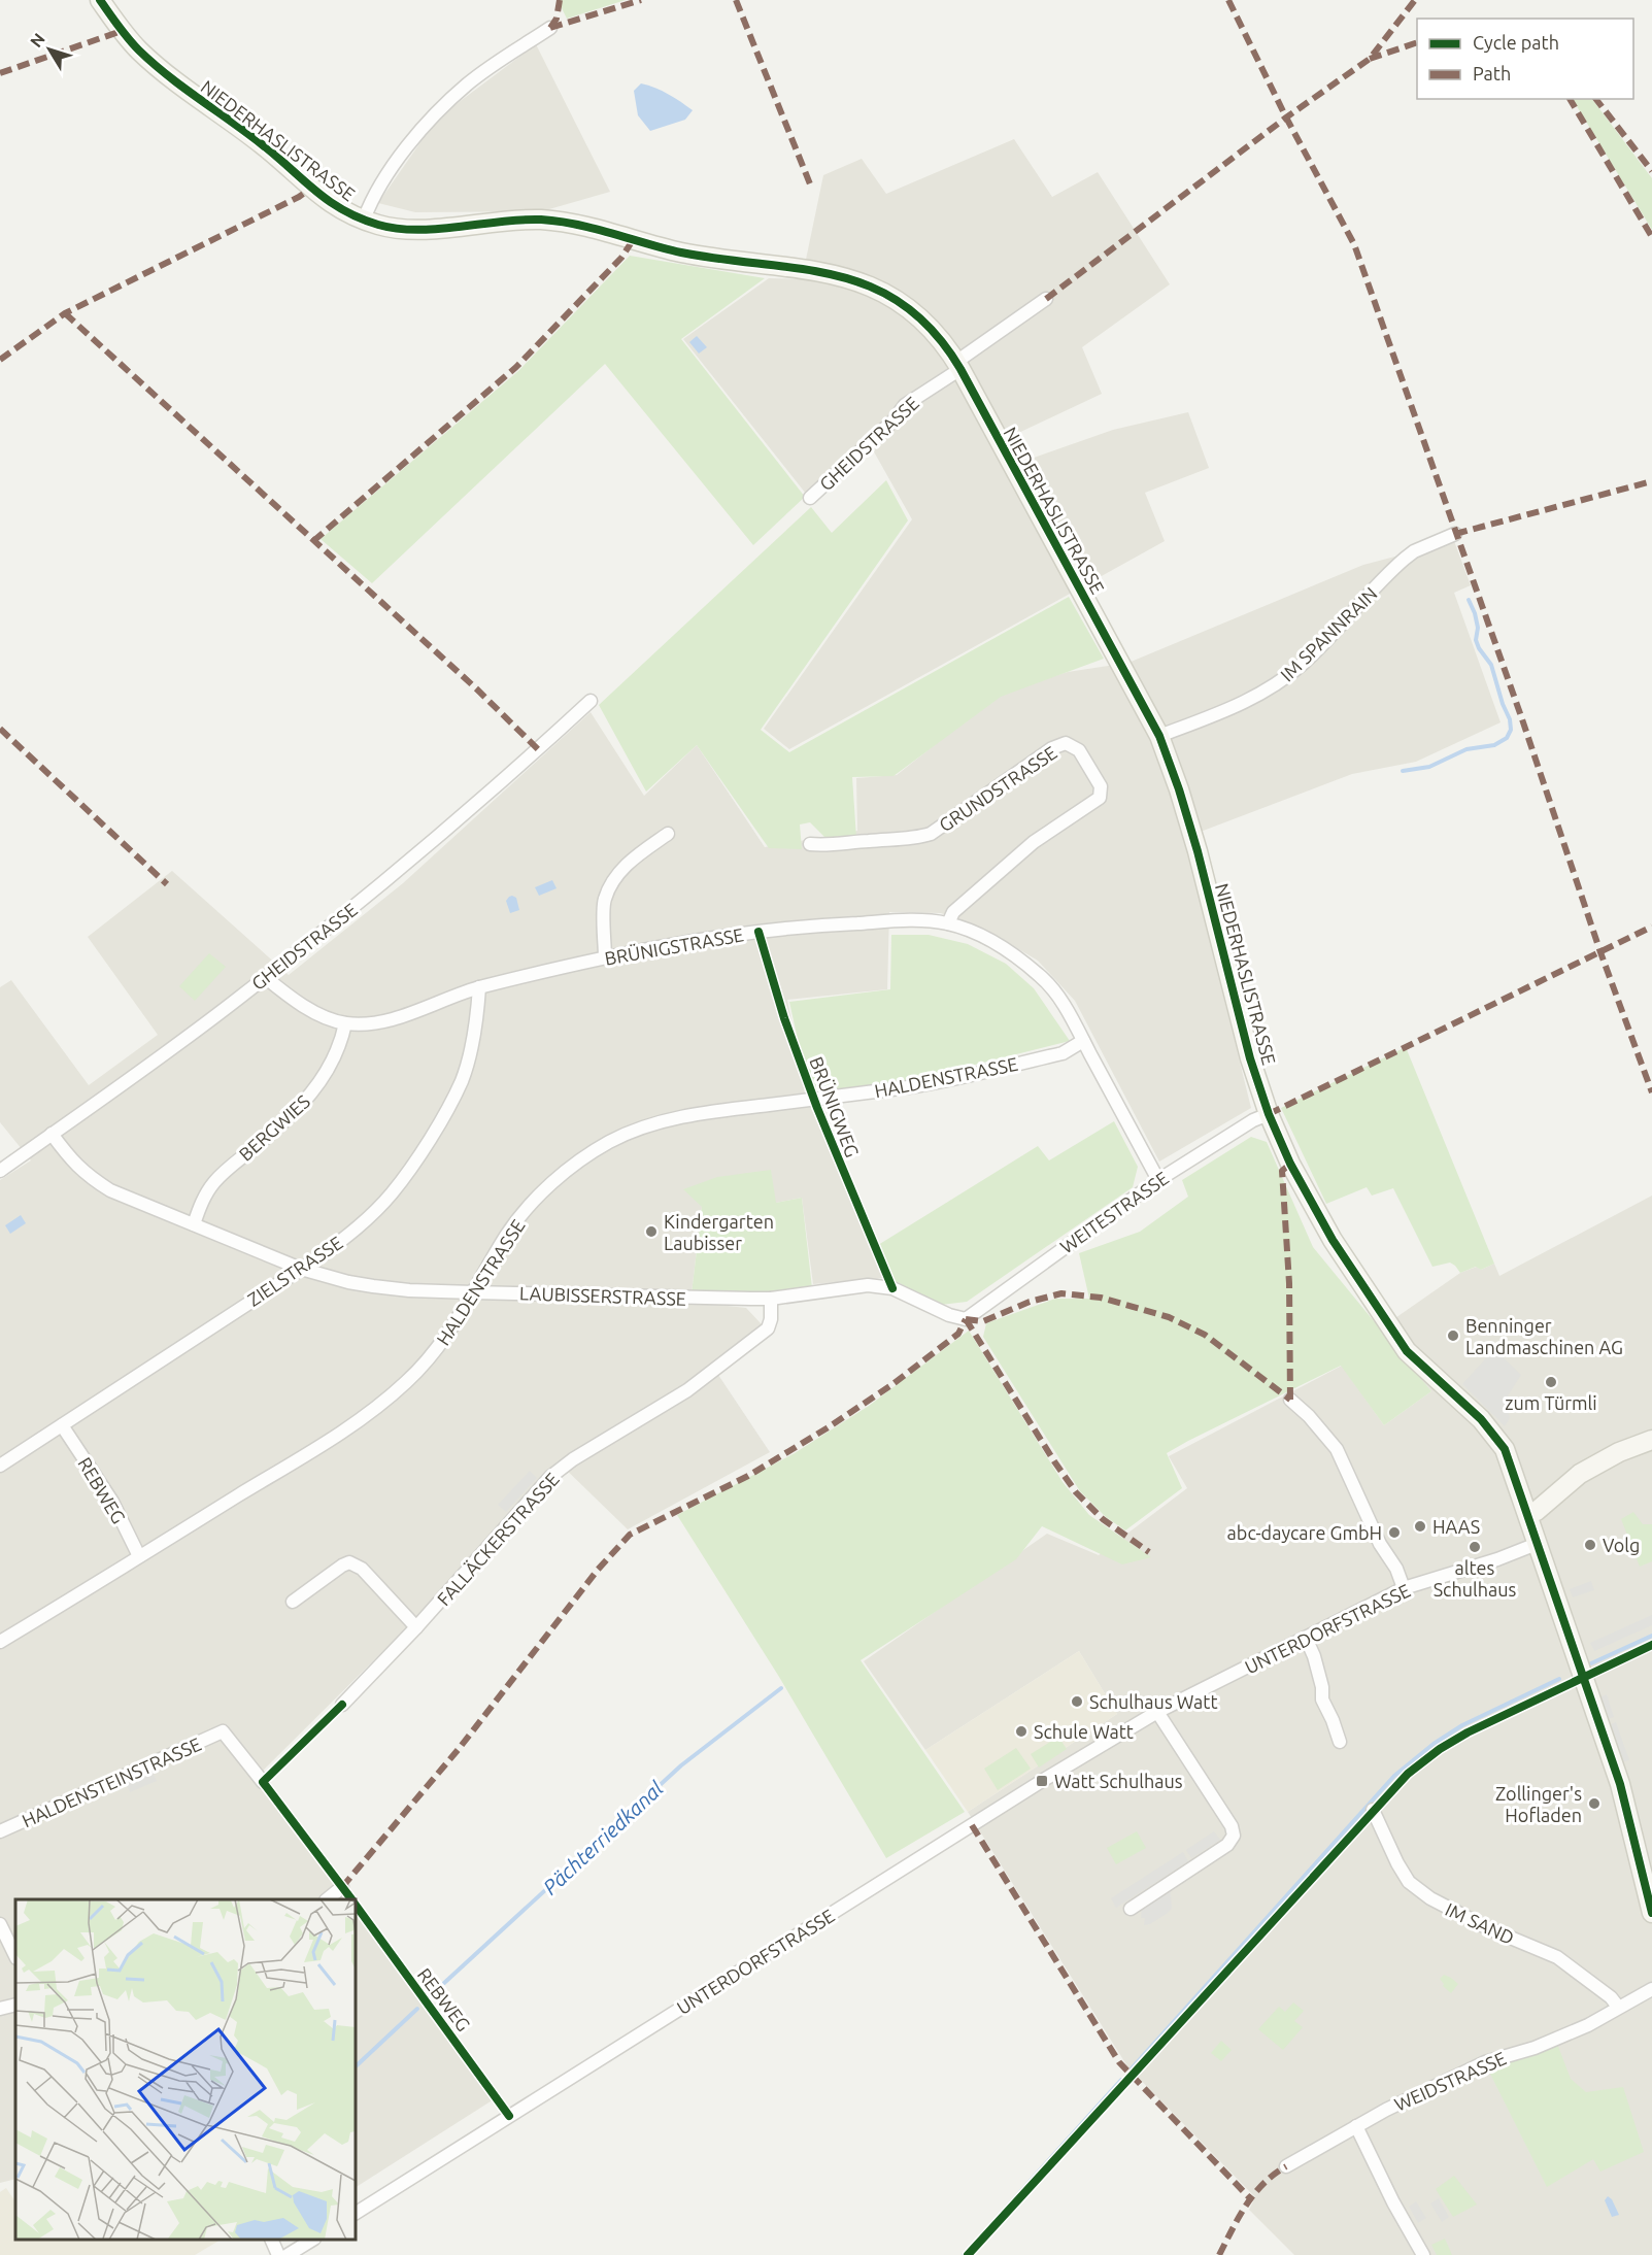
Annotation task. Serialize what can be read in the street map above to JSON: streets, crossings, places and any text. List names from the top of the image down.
{
  "streets": {
    "street": [
      "NIEDERHASLISTRASSE",
      "GHEIDSTRASSE",
      "IM SPANNRAIN",
      "GRUNDSTRASSE",
      "BRÜNIGSTRASSE",
      "HALDENSTRASSE",
      "BERGWIES",
      "WEITESTRASSE",
      "ZIELSTRASSE",
      "LAUBISSERSTRASSE",
      "REBWEG",
      "FALLÄCKERSTRASSE",
      "UNTERDORFSTRASSE",
      "HALDENSTEINSTRASSE",
      "IM SAND",
      "WEIDSTRASSE"
    ],
    "cycle path": ["BRÜNIGWEG"]
  },
  "crossings": [
    ["NIEDERHASLISTRASSE", "GHEIDSTRASSE"],
    ["NIEDERHASLISTRASSE", "IM SPANNRAIN"],
    ["NIEDERHASLISTRASSE", "WEITESTRASSE"],
    ["NIEDERHASLISTRASSE", "UNTERDORFSTRASSE"],
    ["GHEIDSTRASSE", "BRÜNIGSTRASSE"],
    ["GHEIDSTRASSE", "LAUBISSERSTRASSE"],
    ["GRUNDSTRASSE", "BRÜNIGSTRASSE"],
    ["BRÜNIGSTRASSE", "HALDENSTRASSE"],
    ["BRÜNIGSTRASSE", "BERGWIES"],
    ["BRÜNIGSTRASSE", "WEITESTRASSE"],
    ["BRÜNIGSTRASSE", "ZIELSTRASSE"],
    ["HALDENSTRASSE", "LAUBISSERSTRASSE"],
    ["HALDENSTRASSE", "REBWEG"],
    ["BERGWIES", "LAUBISSERSTRASSE"],
    ["WEITESTRASSE", "LAUBISSERSTRASSE"],
    ["ZIELSTRASSE", "LAUBISSERSTRASSE"],
    ["ZIELSTRASSE", "REBWEG"],
    ["LAUBISSERSTRASSE", "FALLÄCKERSTRASSE"],
    ["IM SAND", "WEIDSTRASSE"]
  ],
  "water": ["Pächterriedkanal"],
  "places": {
    "other": [
      "Kindergarten Laubisser",
      "Benninger Landmaschinen AG",
      "zum Türmli",
      "HAAS",
      "abc-daycare GmbH",
      "Volg",
      "altes Schulhaus",
      "Schulhaus Watt",
      "Schule Watt",
      "Zollinger's Hofladen"
    ],
    "transit": ["Watt Schulhaus"]
  },
  "legend": ["Cycle path", "Path"],
  "north": "top left"
}
